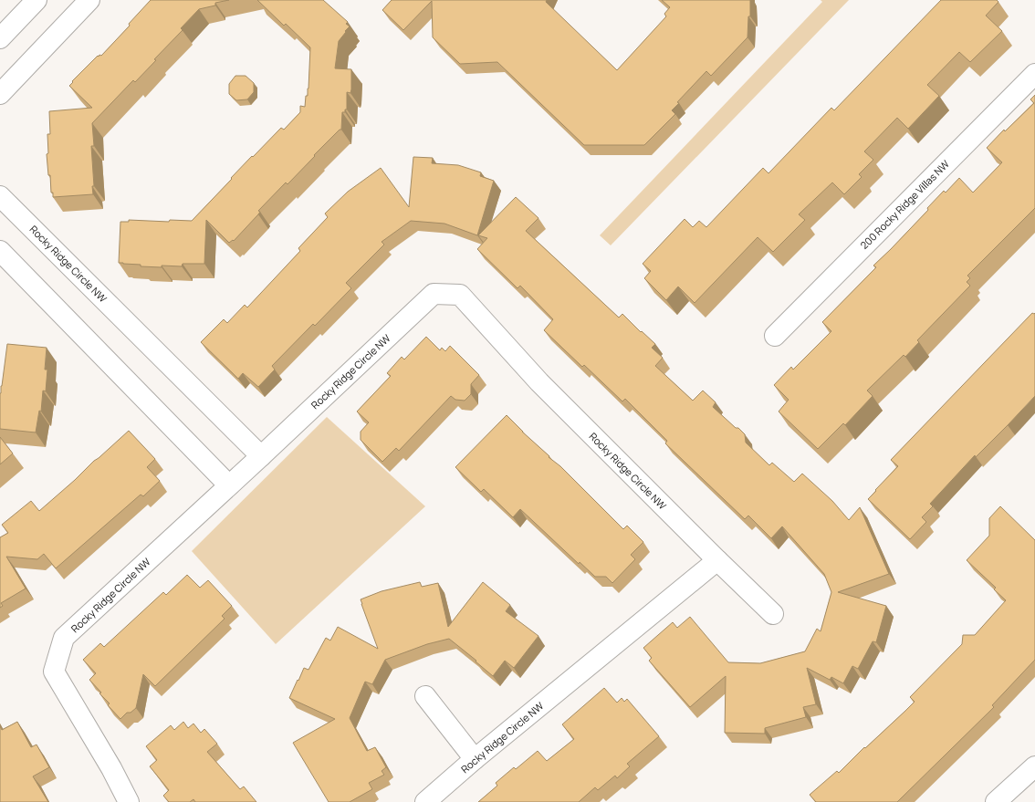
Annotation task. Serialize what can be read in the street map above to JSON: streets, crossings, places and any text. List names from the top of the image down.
{
  "streets": {
    "street": ["200 Rocky Ridge Villas NW", "Rocky Ridge Circle NW"]
  }
}
